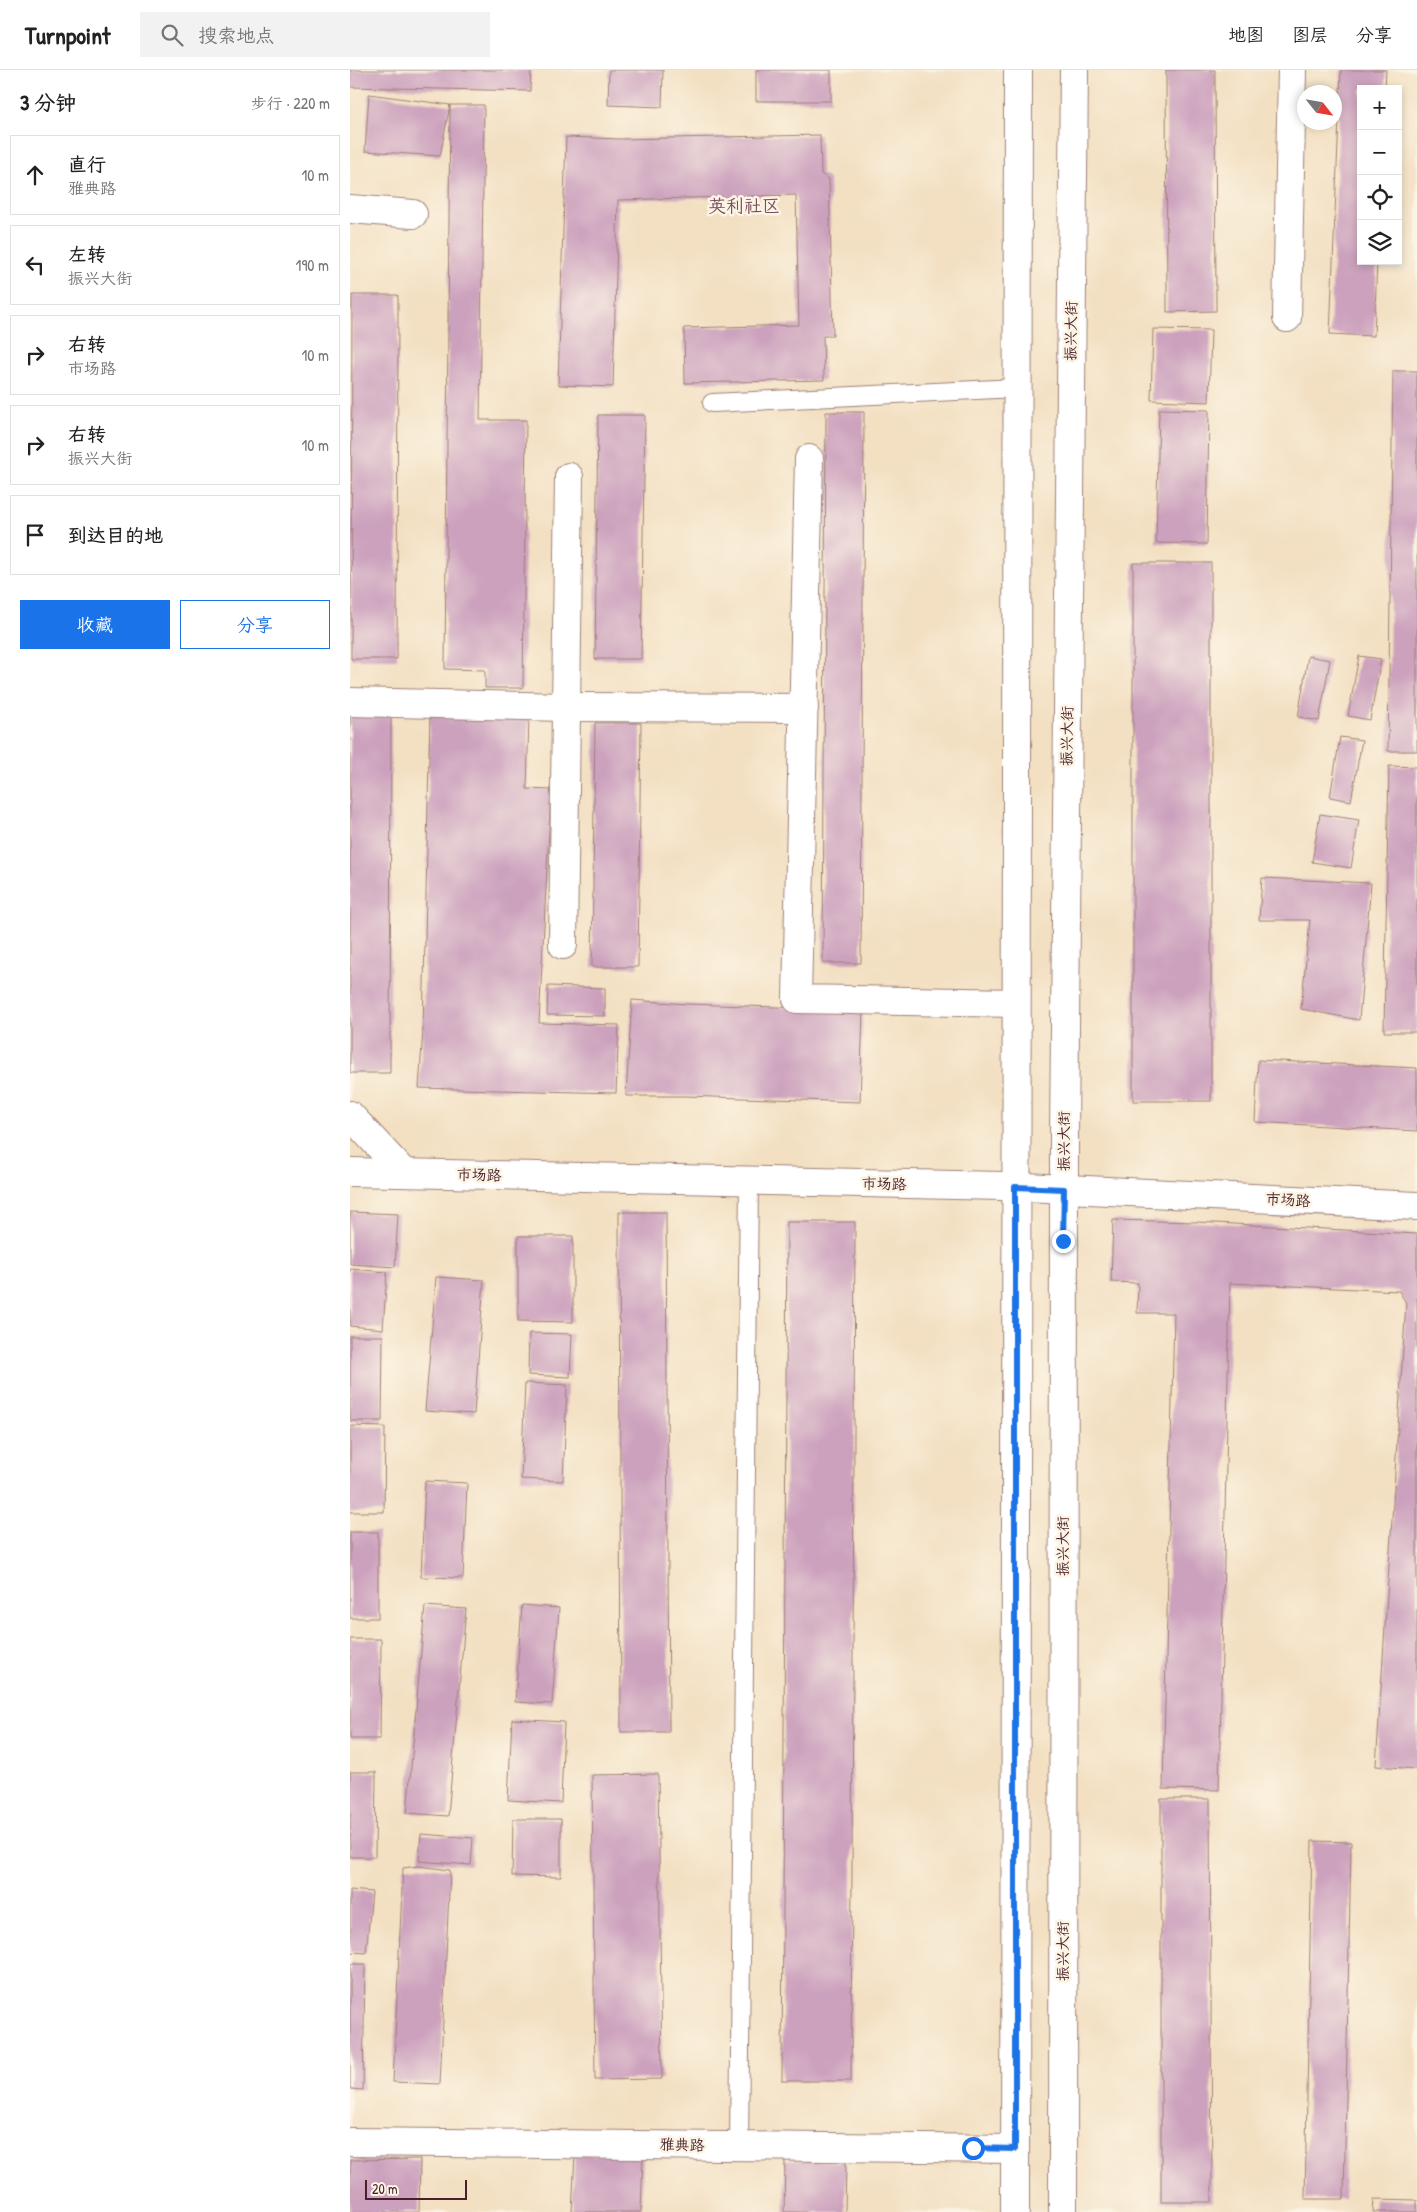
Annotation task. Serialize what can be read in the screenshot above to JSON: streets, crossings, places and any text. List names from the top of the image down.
{
  "streets": {
    "street": ["振兴大街", "市场路", "雅典路"]
  },
  "crossings": [
    ["振兴大街", "市场路"]
  ],
  "districts": ["英利社区"],
  "scale_bar": "20 m",
  "north": "bottom right",
  "page": {
    "header": "Turnpoint",
    "search": "搜索地点",
    "nav": ["地图", "图层", "分享"],
    "heading": ["3 分钟", "步行 · 220 m"],
    "map_buttons": ["+", "−"],
    "list": [
      ["直行", "雅典路", "10 m"],
      ["左转", "振兴大街", "190 m"],
      ["右转", "市场路", "10 m"],
      ["右转", "振兴大街", "10 m"],
      "到达目的地"
    ],
    "buttons": ["收藏", "分享"],
    "scale": "20 m"
  }
}
